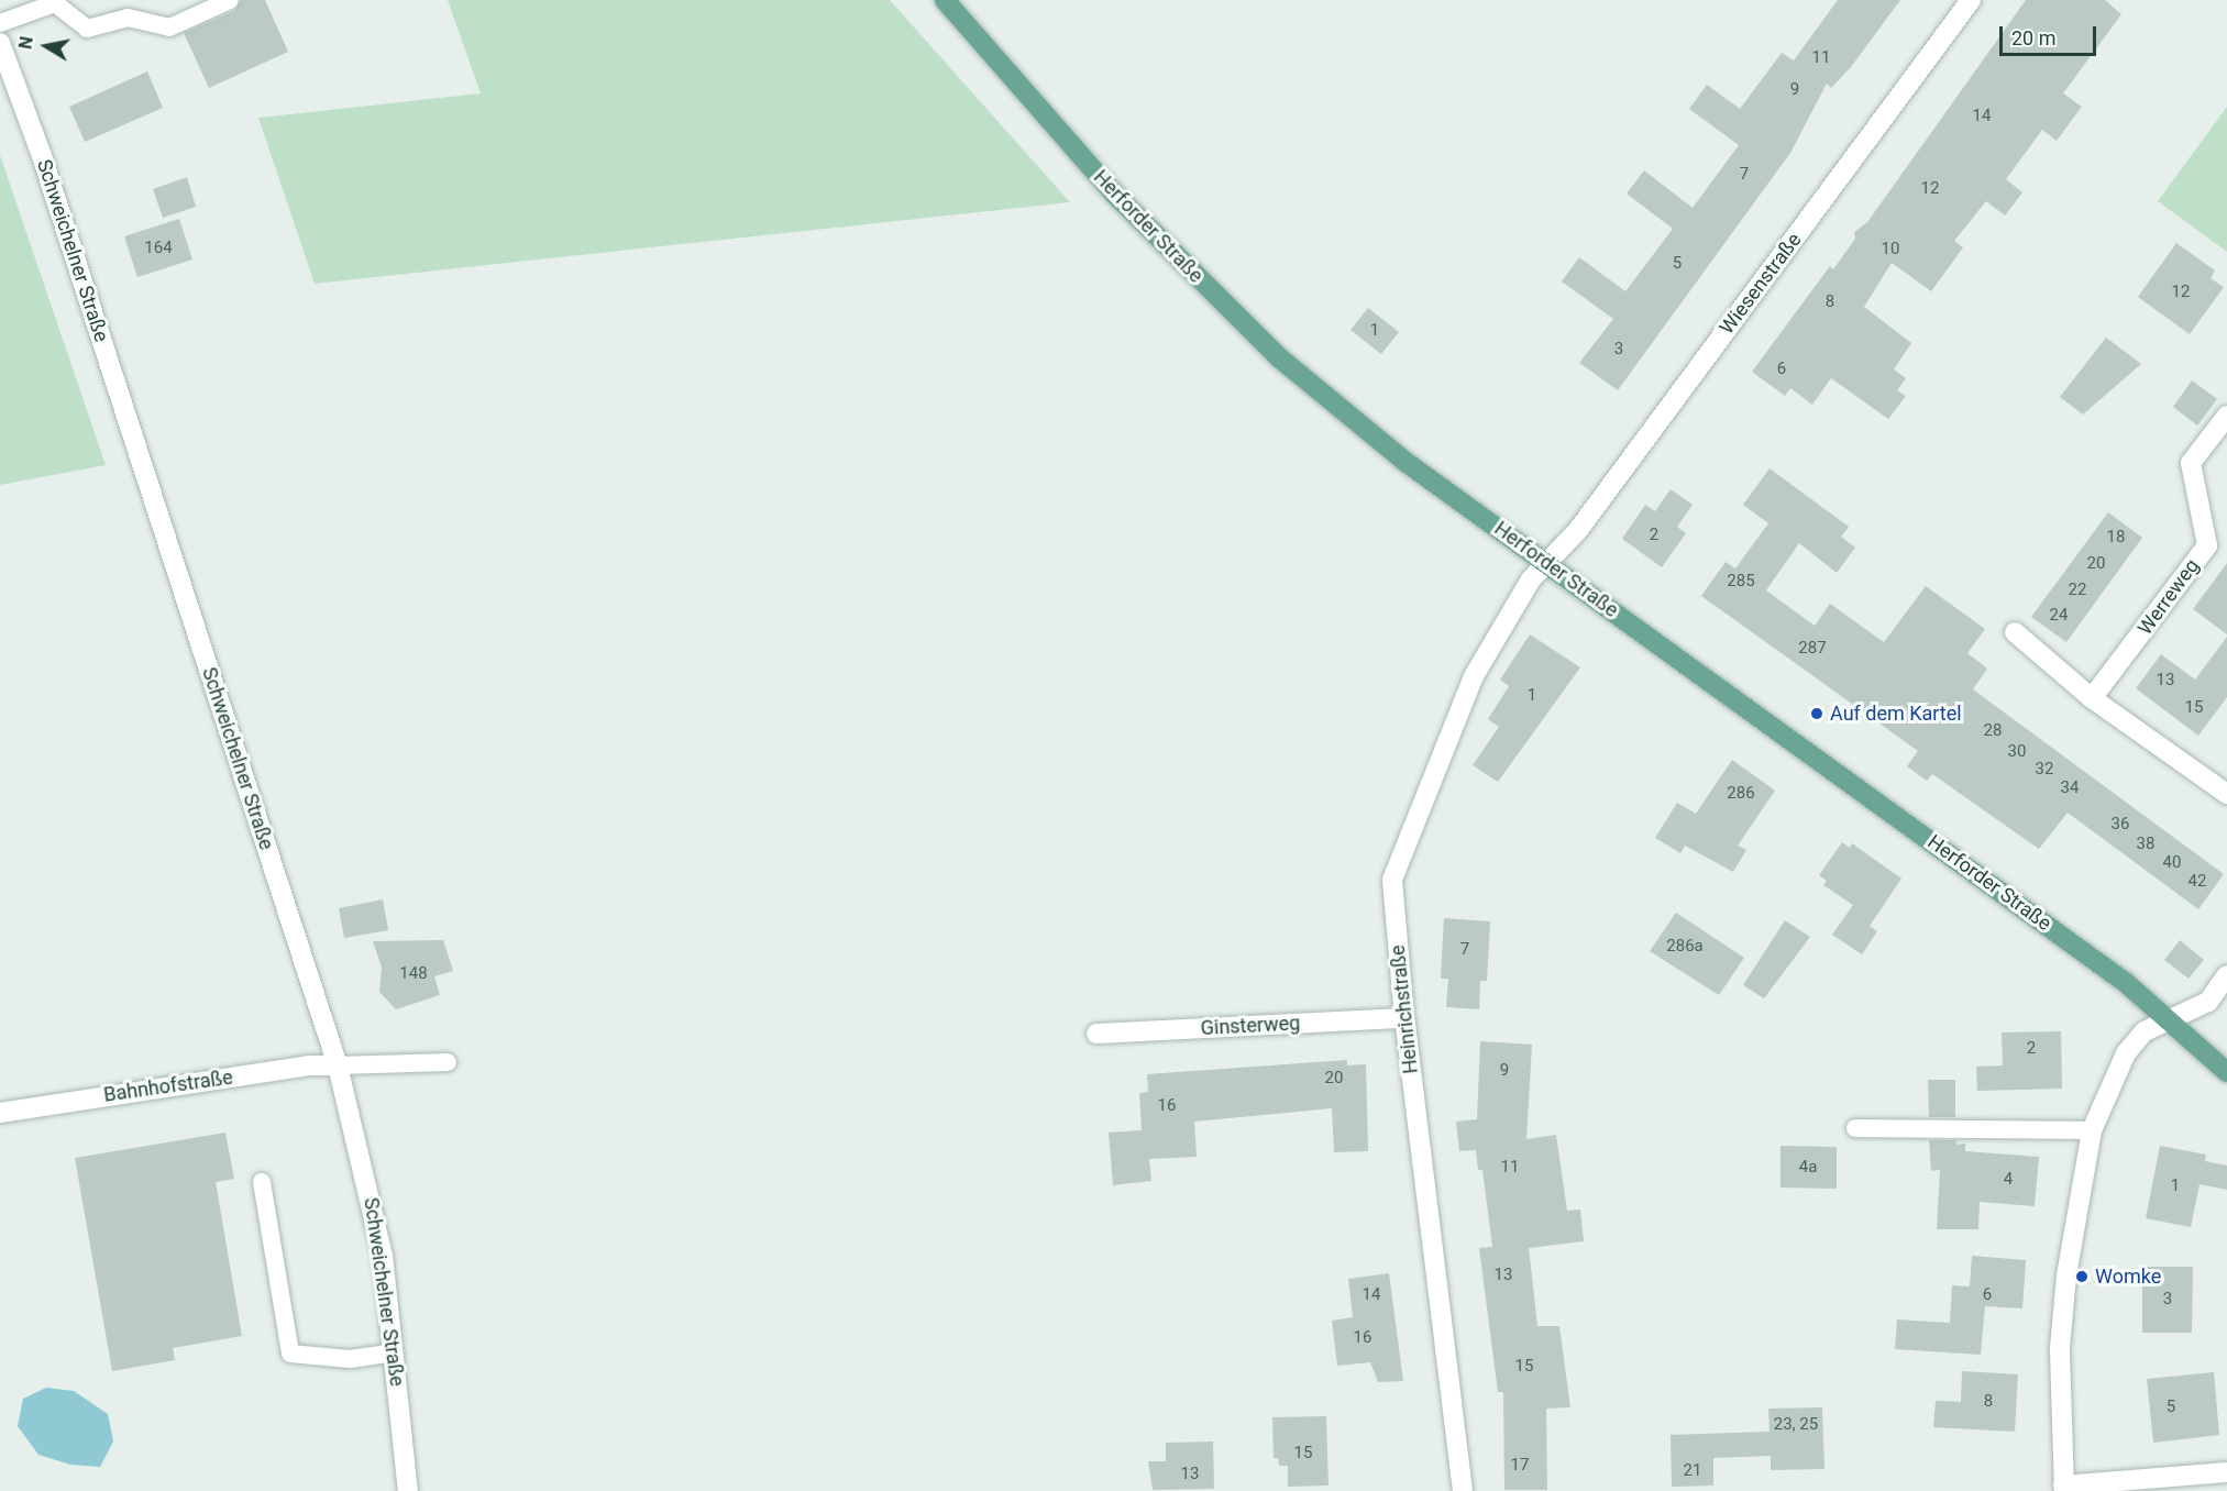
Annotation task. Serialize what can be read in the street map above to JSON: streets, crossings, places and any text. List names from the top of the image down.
{
  "streets": {
    "main road": ["Herforder Straße"],
    "street": [
      "Schweichelner Straße",
      "Wiesenstraße",
      "Werreweg",
      "Heinrichstraße",
      "Ginsterweg",
      "Bahnhofstraße"
    ]
  },
  "crossings": [
    ["Herforder Straße", "Wiesenstraße"],
    ["Herforder Straße", "Heinrichstraße"],
    ["Schweichelner Straße", "Bahnhofstraße"],
    ["Wiesenstraße", "Heinrichstraße"],
    ["Heinrichstraße", "Ginsterweg"]
  ],
  "places": ["Auf dem Kartel", "Womke"],
  "house_numbers": [
    "11",
    "9",
    "14",
    "7",
    "12",
    "164",
    "10",
    "5",
    "12",
    "8",
    "1",
    "3",
    "6",
    "2",
    "18",
    "20",
    "285",
    "22",
    "24",
    "287",
    "13",
    "1",
    "15",
    "28",
    "30",
    "32",
    "34",
    "286",
    "36",
    "38",
    "40",
    "42",
    "286a",
    "7",
    "148",
    "2",
    "9",
    "20",
    "16",
    "11",
    "4a",
    "4",
    "1",
    "13",
    "14",
    "6",
    "3",
    "16",
    "15",
    "8",
    "5",
    "23, 25",
    "15",
    "17",
    "21",
    "13"
  ],
  "scale_bar": "20 m",
  "north": "left"
}
